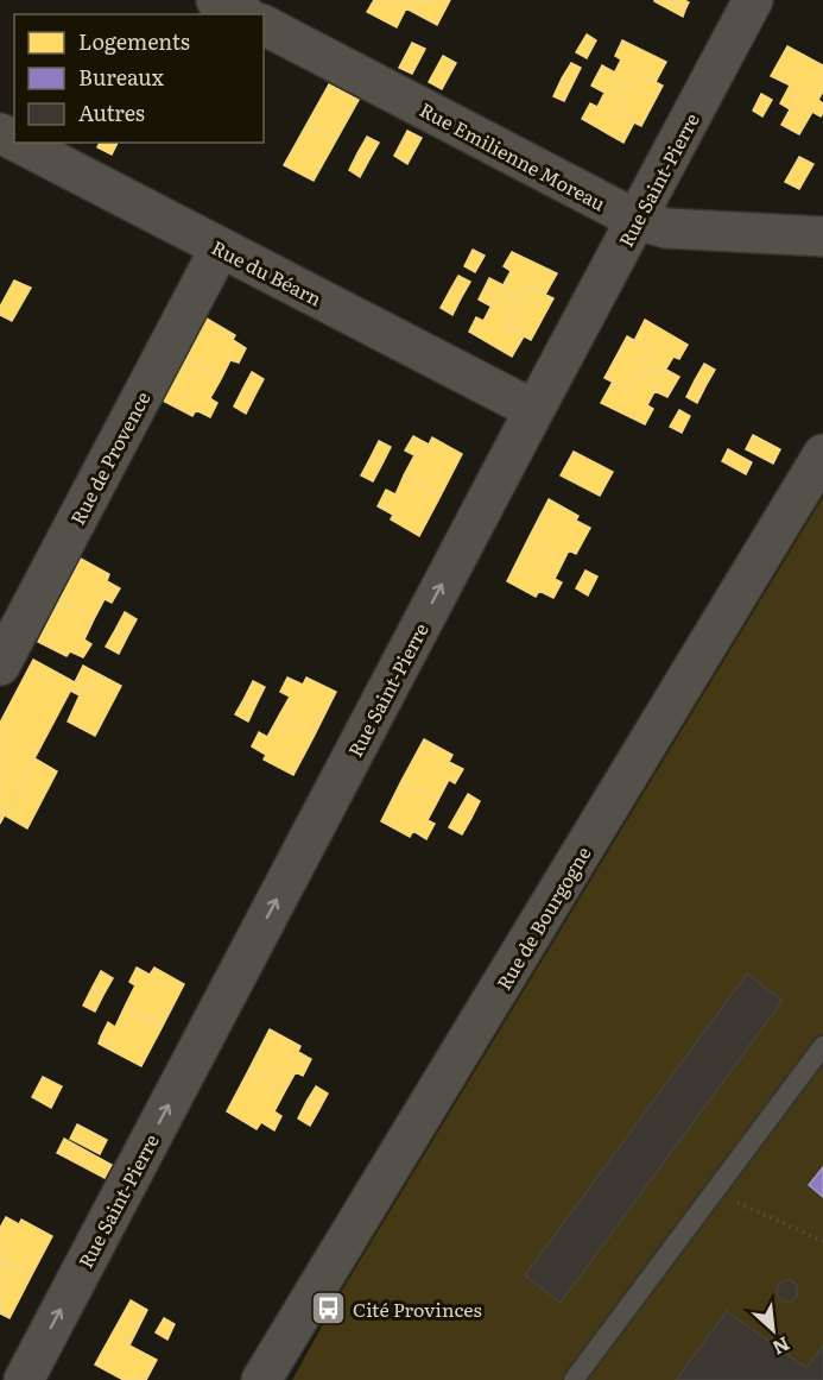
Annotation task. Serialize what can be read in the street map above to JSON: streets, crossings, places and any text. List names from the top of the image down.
{
  "streets": {
    "street": [
      "Rue Emilienne Moreau",
      "Rue Saint-Pierre",
      "Rue du Béarn",
      "Rue de Provence",
      "Rue de Bourgogne"
    ]
  },
  "crossings": [
    ["Rue Emilienne Moreau", "Rue Saint-Pierre"],
    ["Rue Saint-Pierre", "Rue du Béarn"],
    ["Rue du Béarn", "Rue de Provence"]
  ],
  "one_way": ["Rue Saint-Pierre"],
  "places": {
    "bus stop": ["Cité Provinces"]
  },
  "legend": ["Logements", "Bureaux", "Autres"],
  "north": "bottom right"
}
